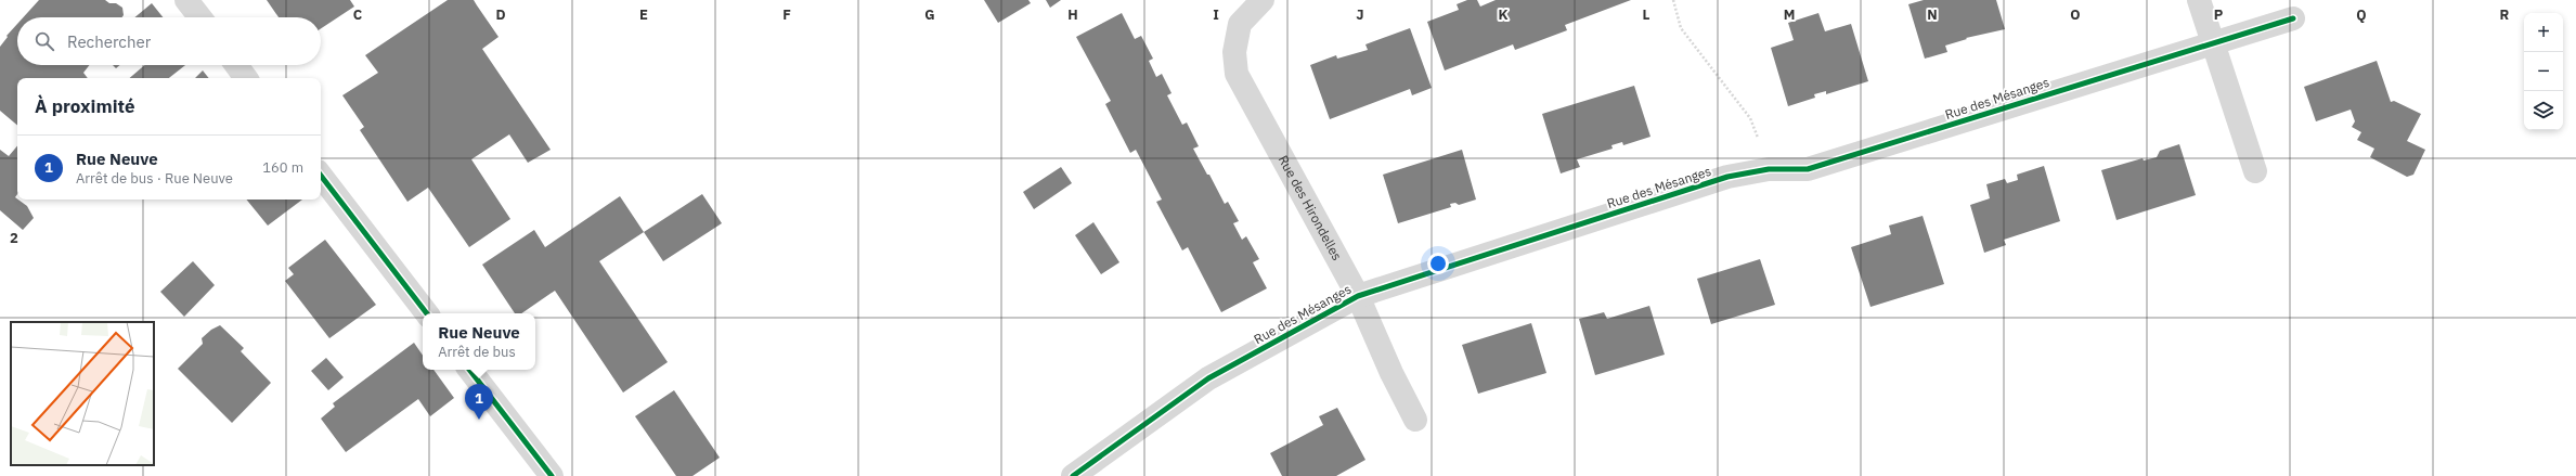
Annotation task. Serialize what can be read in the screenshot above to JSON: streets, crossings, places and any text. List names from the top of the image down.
{
  "streets": {
    "street": ["Rue des Mésanges", "Rue des Hirondelles"]
  },
  "crossings": [
    ["Rue des Mésanges", "Rue des Hirondelles"]
  ],
  "page": {
    "map_buttons": ["+", "−"],
    "search": "Rechercher",
    "heading": "À proximité",
    "list": [
      {
        "mark": "1",
        "name": "Rue Neuve",
        "note": "Arrêt de bus · Rue Neuve",
        "value": "160 m"
      }
    ],
    "popup": ["Rue Neuve", "Arrêt de bus"],
    "pins": "1"
  },
  "grid": {
    "columns": [
      "C",
      "D",
      "E",
      "F",
      "G",
      "H",
      "I",
      "J",
      "K",
      "L",
      "M",
      "N",
      "O",
      "P",
      "Q",
      "R"
    ],
    "rows": ["2"]
  }
}
